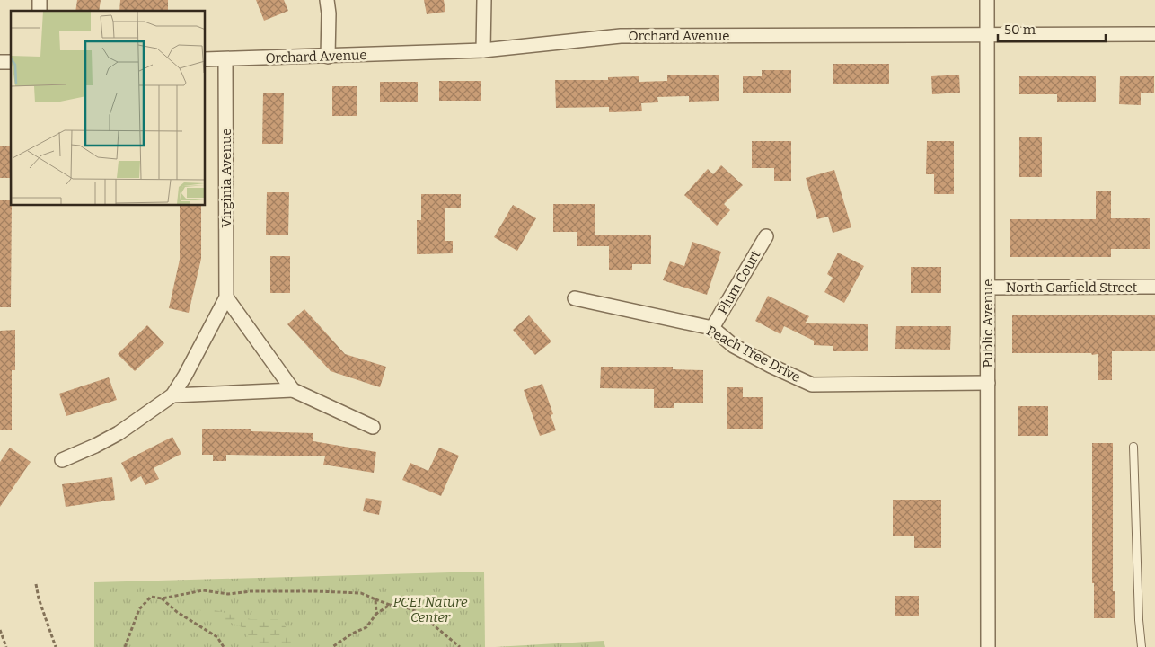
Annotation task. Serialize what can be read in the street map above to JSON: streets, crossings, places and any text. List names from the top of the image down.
{
  "streets": {
    "street": [
      "Orchard Avenue",
      "Virginia Avenue",
      "Plum Court",
      "North Garfield Street",
      "Public Avenue",
      "Peach Tree Drive"
    ]
  },
  "crossings": [
    ["Orchard Avenue", "Virginia Avenue"],
    ["Orchard Avenue", "Public Avenue"],
    ["Plum Court", "Peach Tree Drive"],
    ["North Garfield Street", "Public Avenue"],
    ["Public Avenue", "Peach Tree Drive"]
  ],
  "parks": ["PCEI Nature Center"],
  "scale_bar": "50 m"
}
